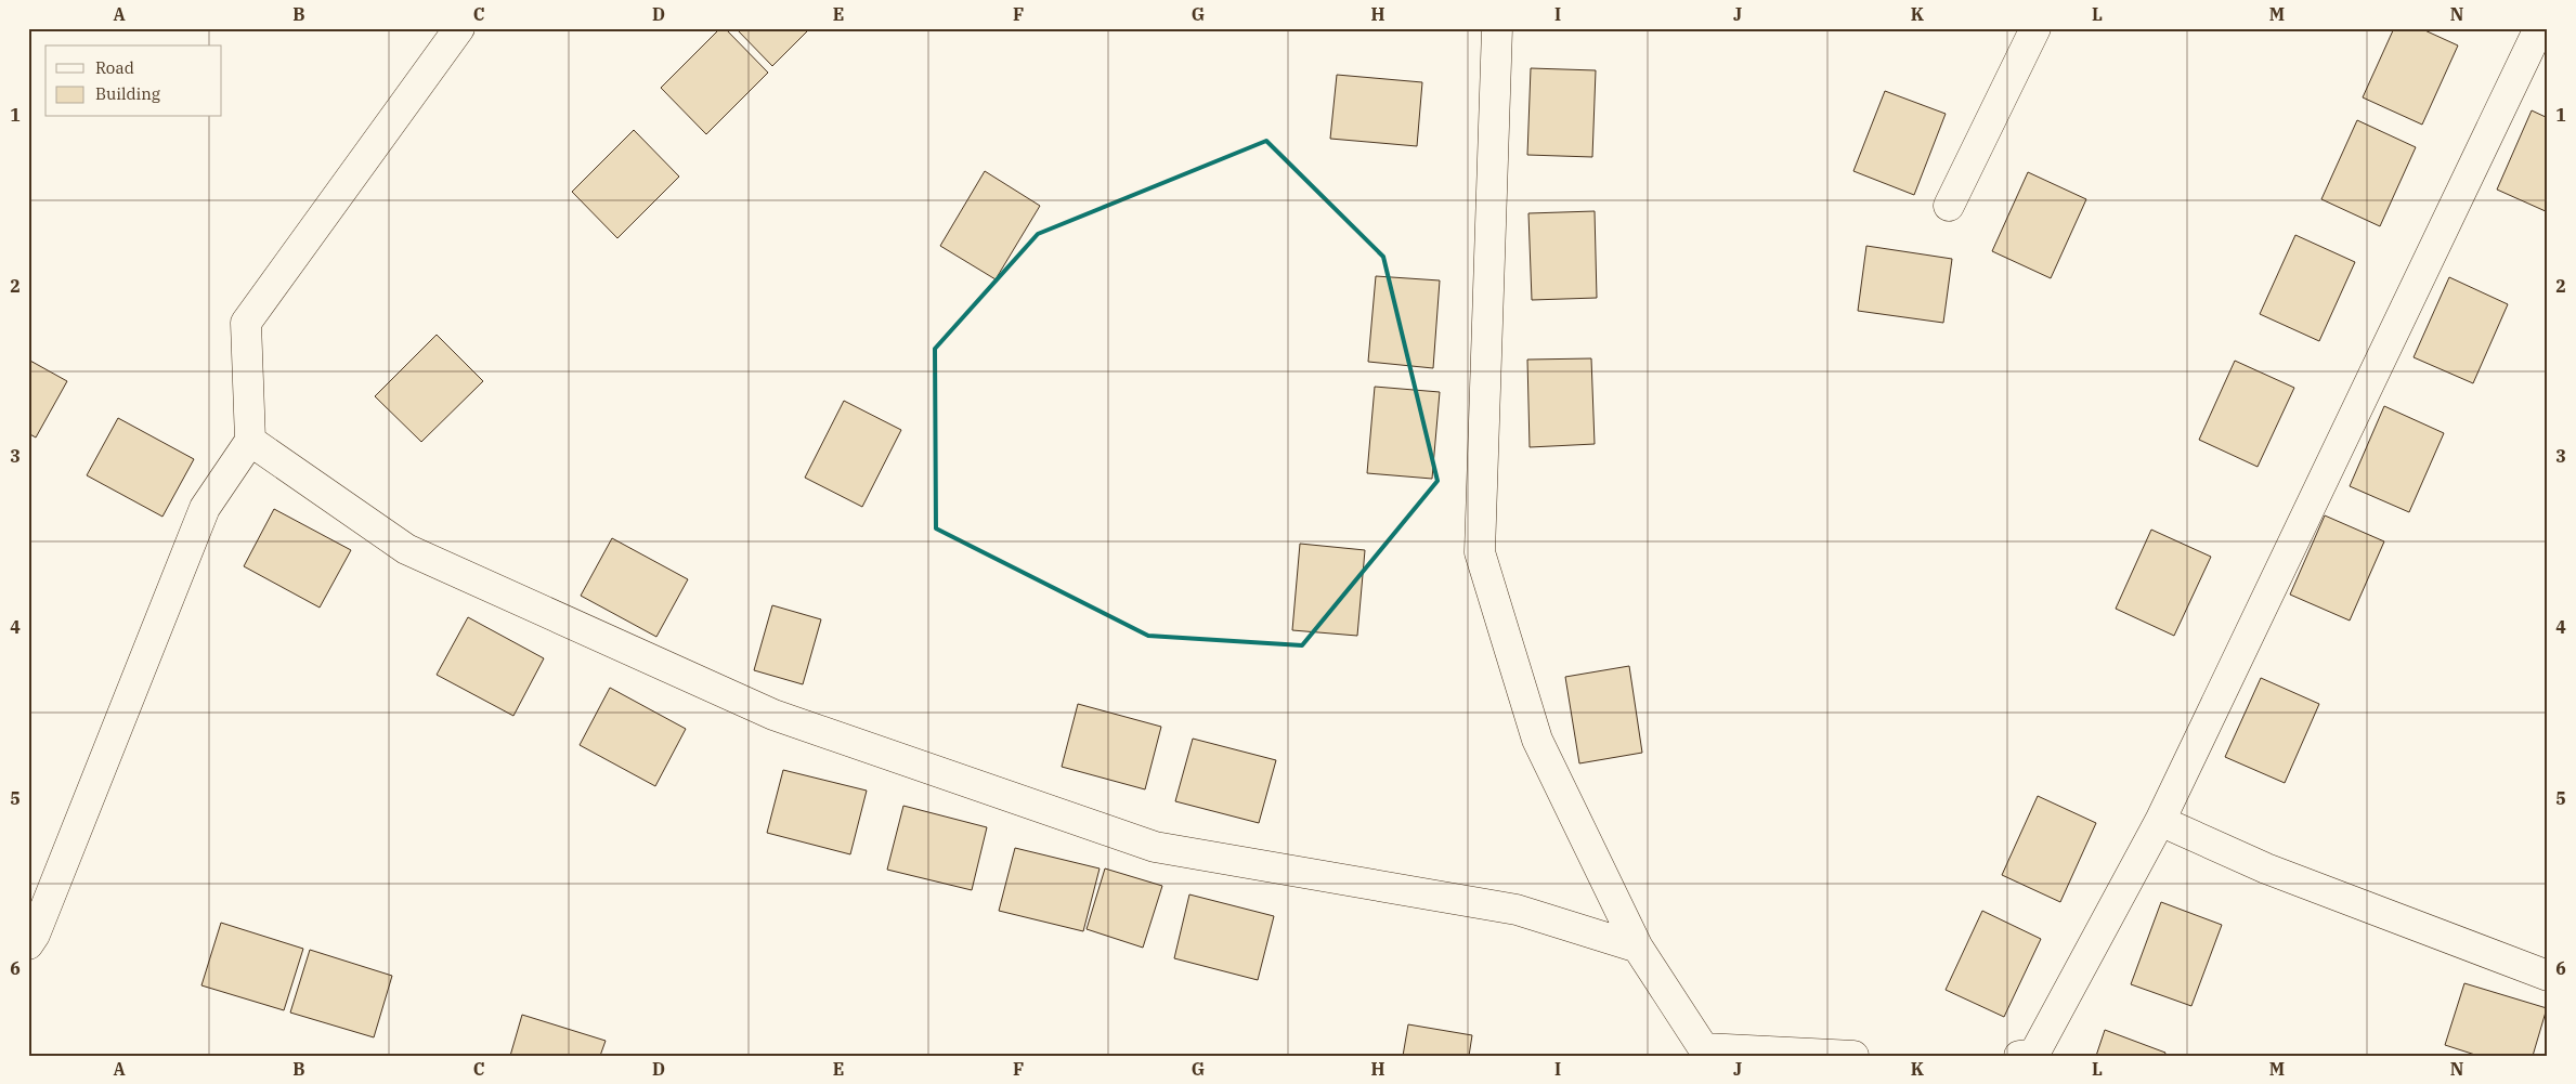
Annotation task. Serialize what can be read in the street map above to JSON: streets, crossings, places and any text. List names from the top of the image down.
{
  "legend": ["Road", "Building"],
  "grid": {
    "columns": [
      "A",
      "B",
      "C",
      "D",
      "E",
      "F",
      "G",
      "H",
      "I",
      "J",
      "K",
      "L",
      "M",
      "N"
    ],
    "rows": [
      "1",
      "2",
      "3",
      "4",
      "5",
      "6"
    ]
  }
}
